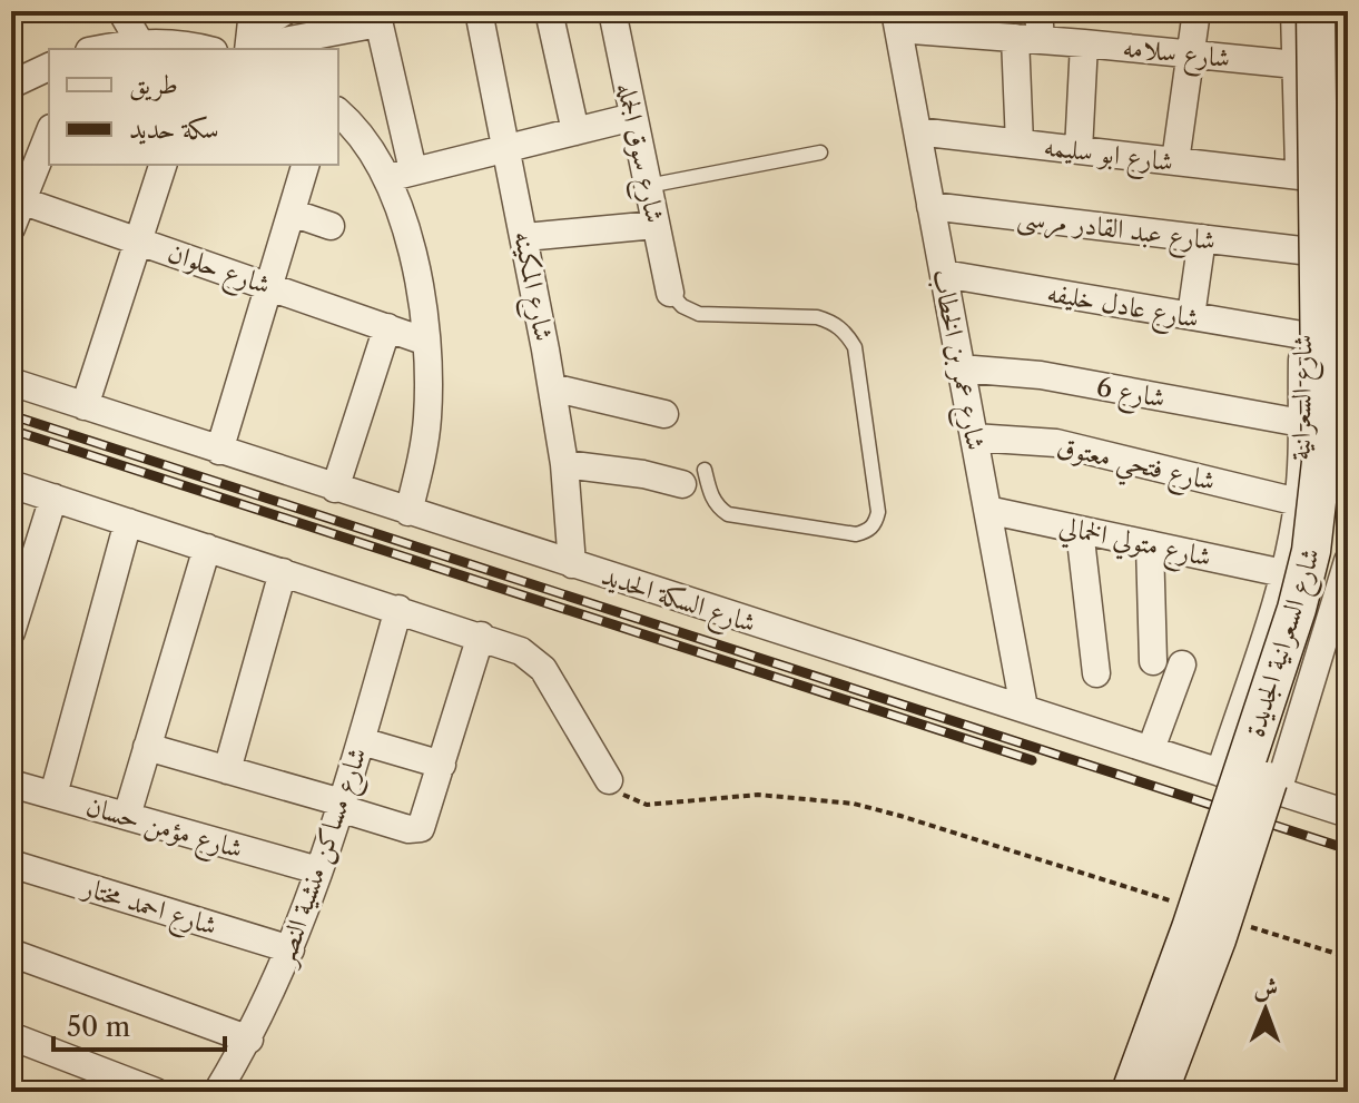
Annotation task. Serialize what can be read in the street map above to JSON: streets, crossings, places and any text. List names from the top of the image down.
{
  "streets": {
    "street": [
      "شارع سلامه",
      "شارع سوق الجمله",
      "شارع ابو سليمه",
      "شارع عبد القادر مرسى",
      "شارع حلوان",
      "شارع المكينه",
      "شارع عادل خليفه",
      "شارع عمر بن الخطاب",
      "شارع 6",
      "شارع السعرانية",
      "شارع فتحي معتوق",
      "شارع متولي الخمالي",
      "شارع السكة الحديد",
      "شارع السعرانية الجديدة",
      "شارع مؤمن حسان",
      "شارع مساكن منشية النصر",
      "شارع احمد مختار"
    ]
  },
  "crossings": [
    ["شارع سلامه", "شارع عمر بن الخطاب"],
    ["شارع سلامه", "شارع السعرانية"],
    ["شارع ابو سليمه", "شارع عمر بن الخطاب"],
    ["شارع ابو سليمه", "شارع السعرانية"],
    ["شارع عبد القادر مرسى", "شارع عمر بن الخطاب"],
    ["شارع عبد القادر مرسى", "شارع السعرانية"],
    ["شارع المكينه", "شارع السكة الحديد"],
    ["شارع عادل خليفه", "شارع عمر بن الخطاب"],
    ["شارع عادل خليفه", "شارع السعرانية"],
    ["شارع عمر بن الخطاب", "شارع 6"],
    ["شارع عمر بن الخطاب", "شارع فتحي معتوق"],
    ["شارع عمر بن الخطاب", "شارع متولي الخمالي"],
    ["شارع عمر بن الخطاب", "شارع السكة الحديد"],
    ["شارع 6", "شارع السعرانية"],
    ["شارع السعرانية", "شارع فتحي معتوق"],
    ["شارع السعرانية", "شارع متولي الخمالي"],
    ["شارع السعرانية", "شارع السكة الحديد"],
    ["شارع مؤمن حسان", "شارع مساكن منشية النصر"],
    ["شارع مساكن منشية النصر", "شارع احمد مختار"]
  ],
  "legend": ["طريق", "سكة حديد"],
  "scale_bar": "50 m",
  "north": "top"
}
